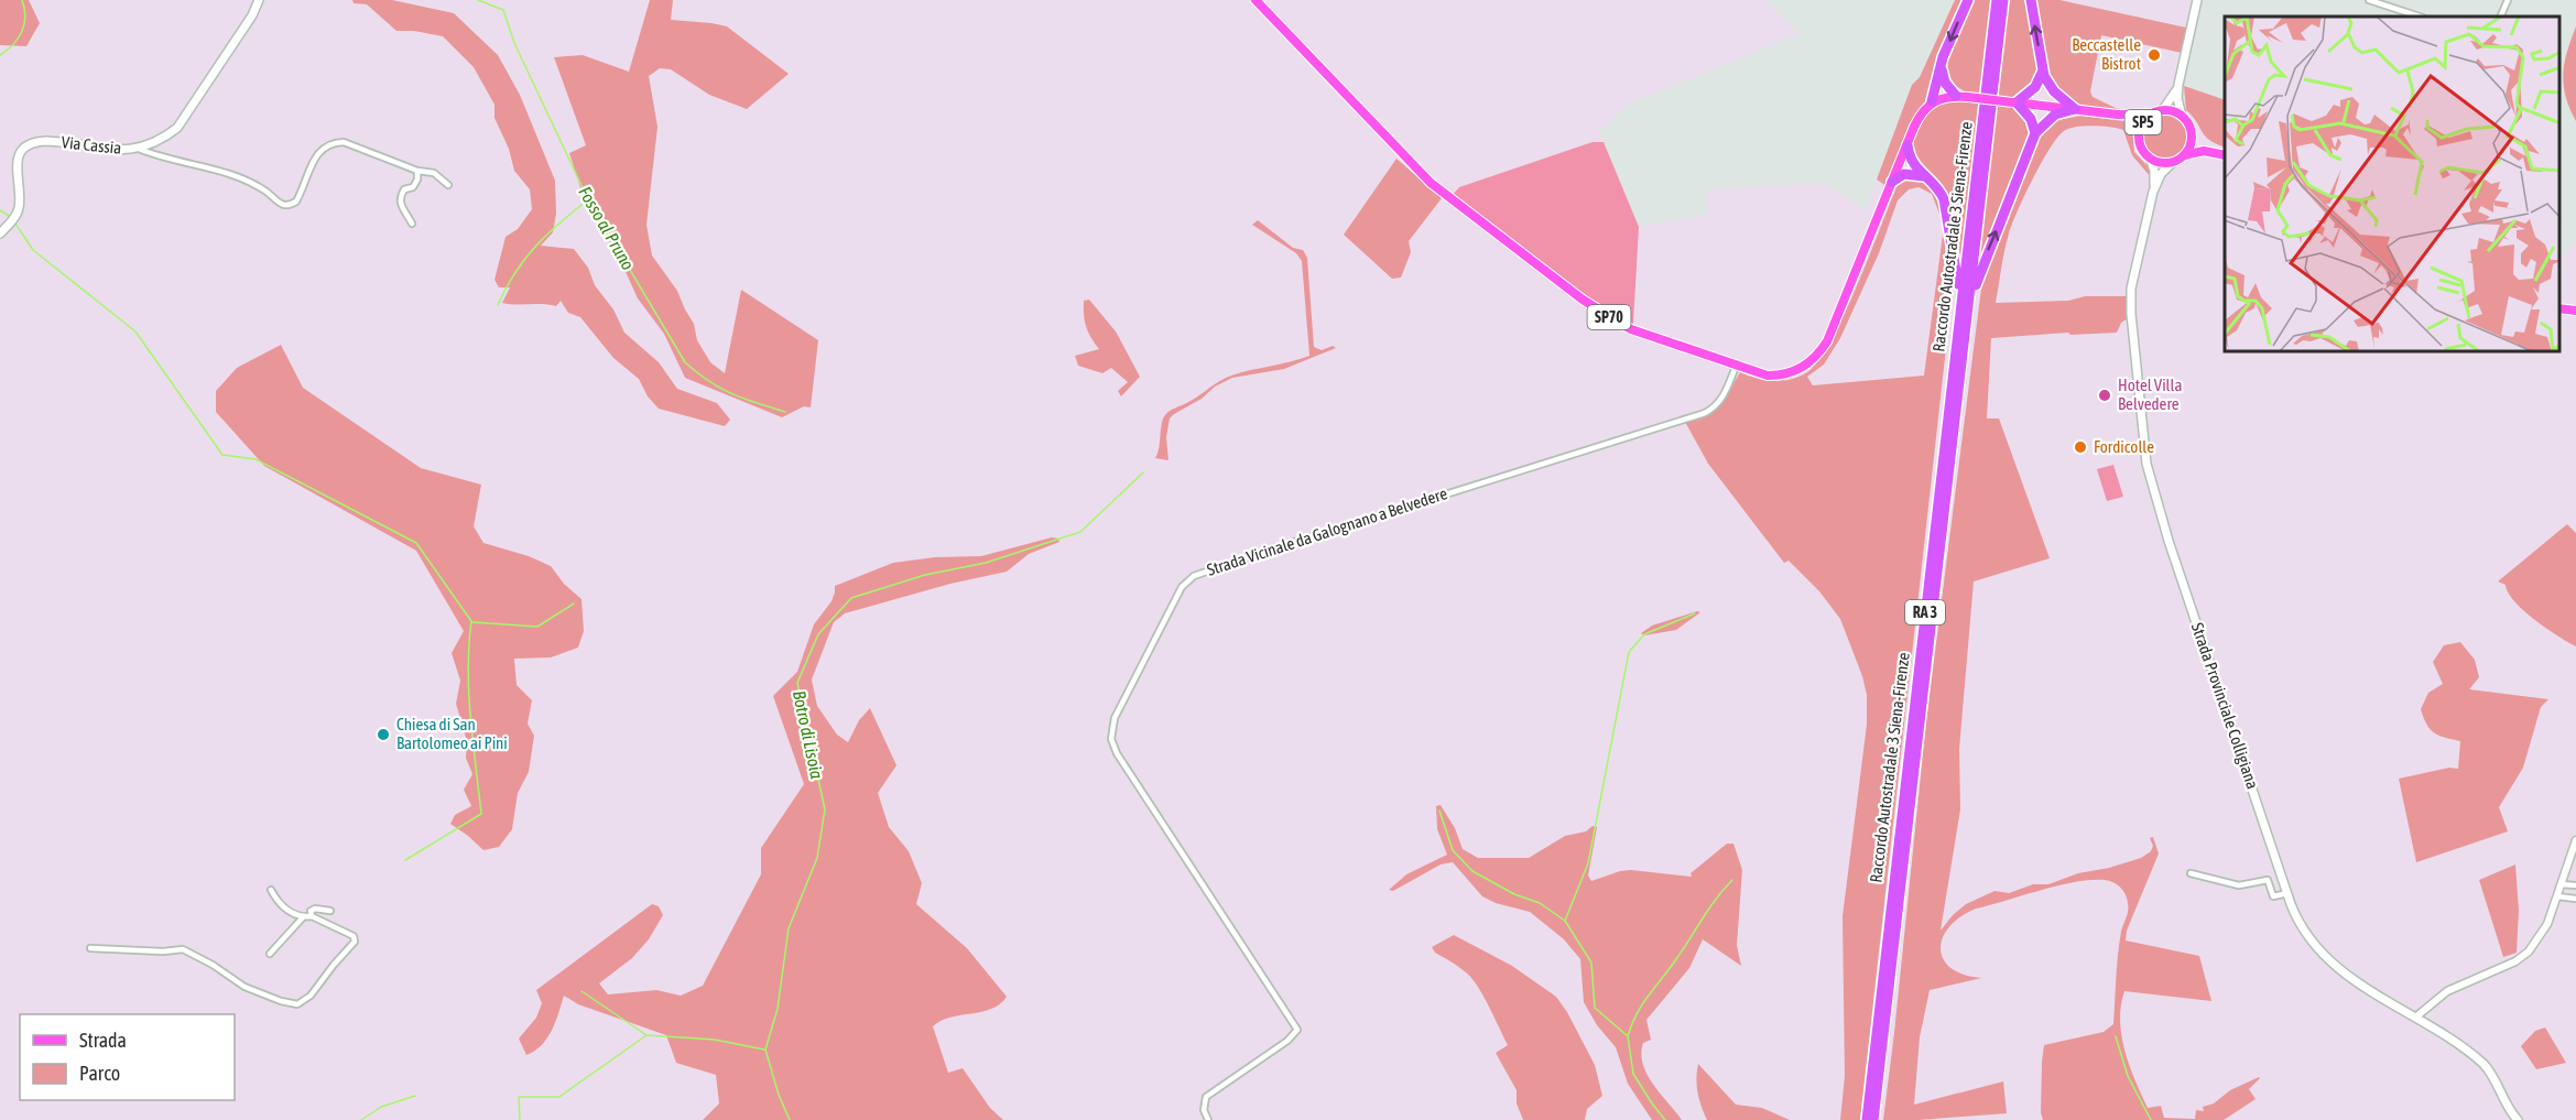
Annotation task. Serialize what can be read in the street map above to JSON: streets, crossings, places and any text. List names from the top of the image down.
{
  "streets": {
    "highway": ["Raccordo Autostradale 3 Siena-Firenze", "RA 3"],
    "main road": [
      "SP5",
      "Via Cassia",
      "SP70",
      "Strada Provinciale Colligiana"
    ],
    "street": ["Strada Vicinale da Galognano a Belvedere"]
  },
  "crossings": [
    ["SP5", "Strada Provinciale Colligiana"],
    ["SP70", "Strada Vicinale da Galognano a Belvedere"]
  ],
  "water": ["Fosso al Pruno", "Botro di Lisoia"],
  "places": [
    "Beccastelle Bistrot",
    "Hotel Villa Belvedere",
    "Fordicolle",
    "Chiesa di San Bartolomeo ai Pini"
  ],
  "legend": ["Strada", "Parco"]
}
